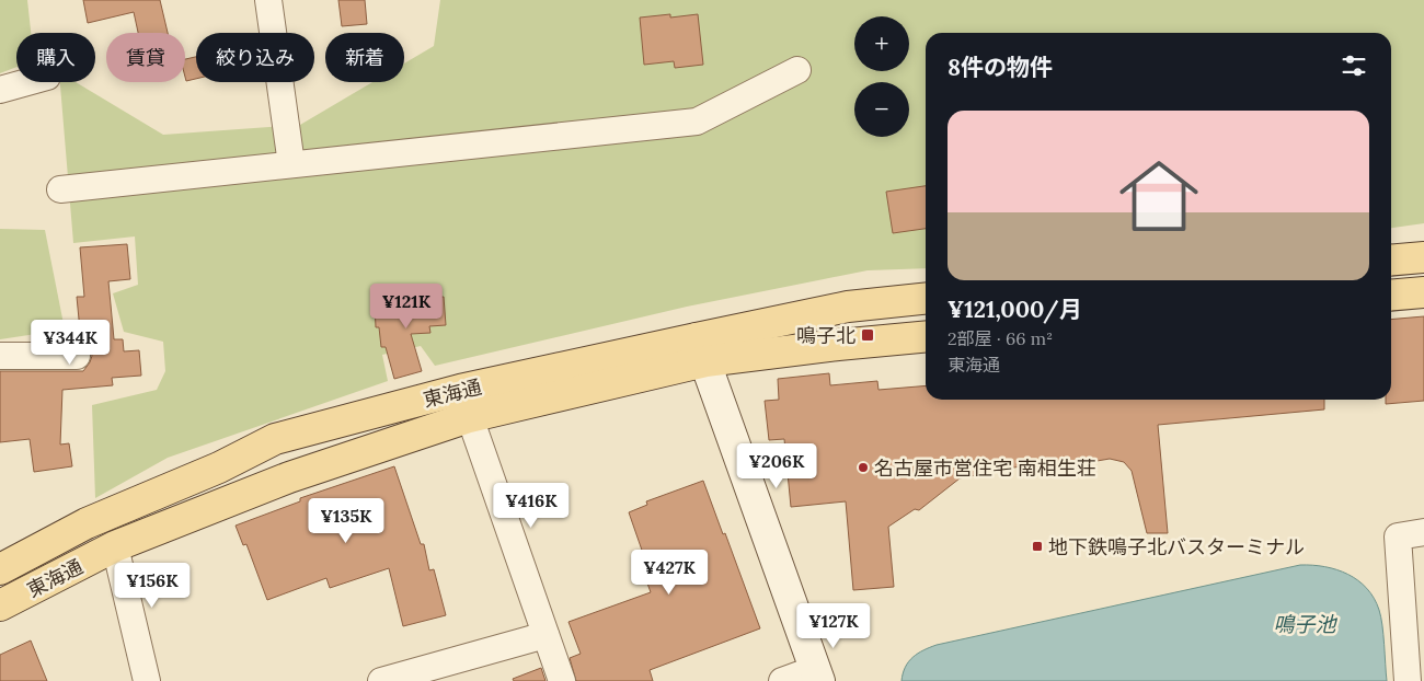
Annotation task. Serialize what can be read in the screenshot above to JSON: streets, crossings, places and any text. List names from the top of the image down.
{
  "streets": {
    "main road": ["東海通"]
  },
  "water": ["鳴子池"],
  "places": {
    "transit": ["鳴子北", "地下鉄鳴子北バスターミナル"],
    "other": ["名古屋市営住宅 南相生荘"]
  },
  "page": {
    "map_buttons": ["+", "−"],
    "chip": [
      "購入",
      "賃貸",
      "絞り込み",
      "新着"
    ],
    "heading": "8件の物件",
    "list": [
      {
        "name": "¥121,000/月",
        "note": "2部屋 · 66 m² · 東海通"
      }
    ],
    "price": [
      "¥121K",
      "¥344K",
      "¥206K",
      "¥416K",
      "¥135K",
      "¥427K",
      "¥156K",
      "¥127K"
    ]
  }
}
